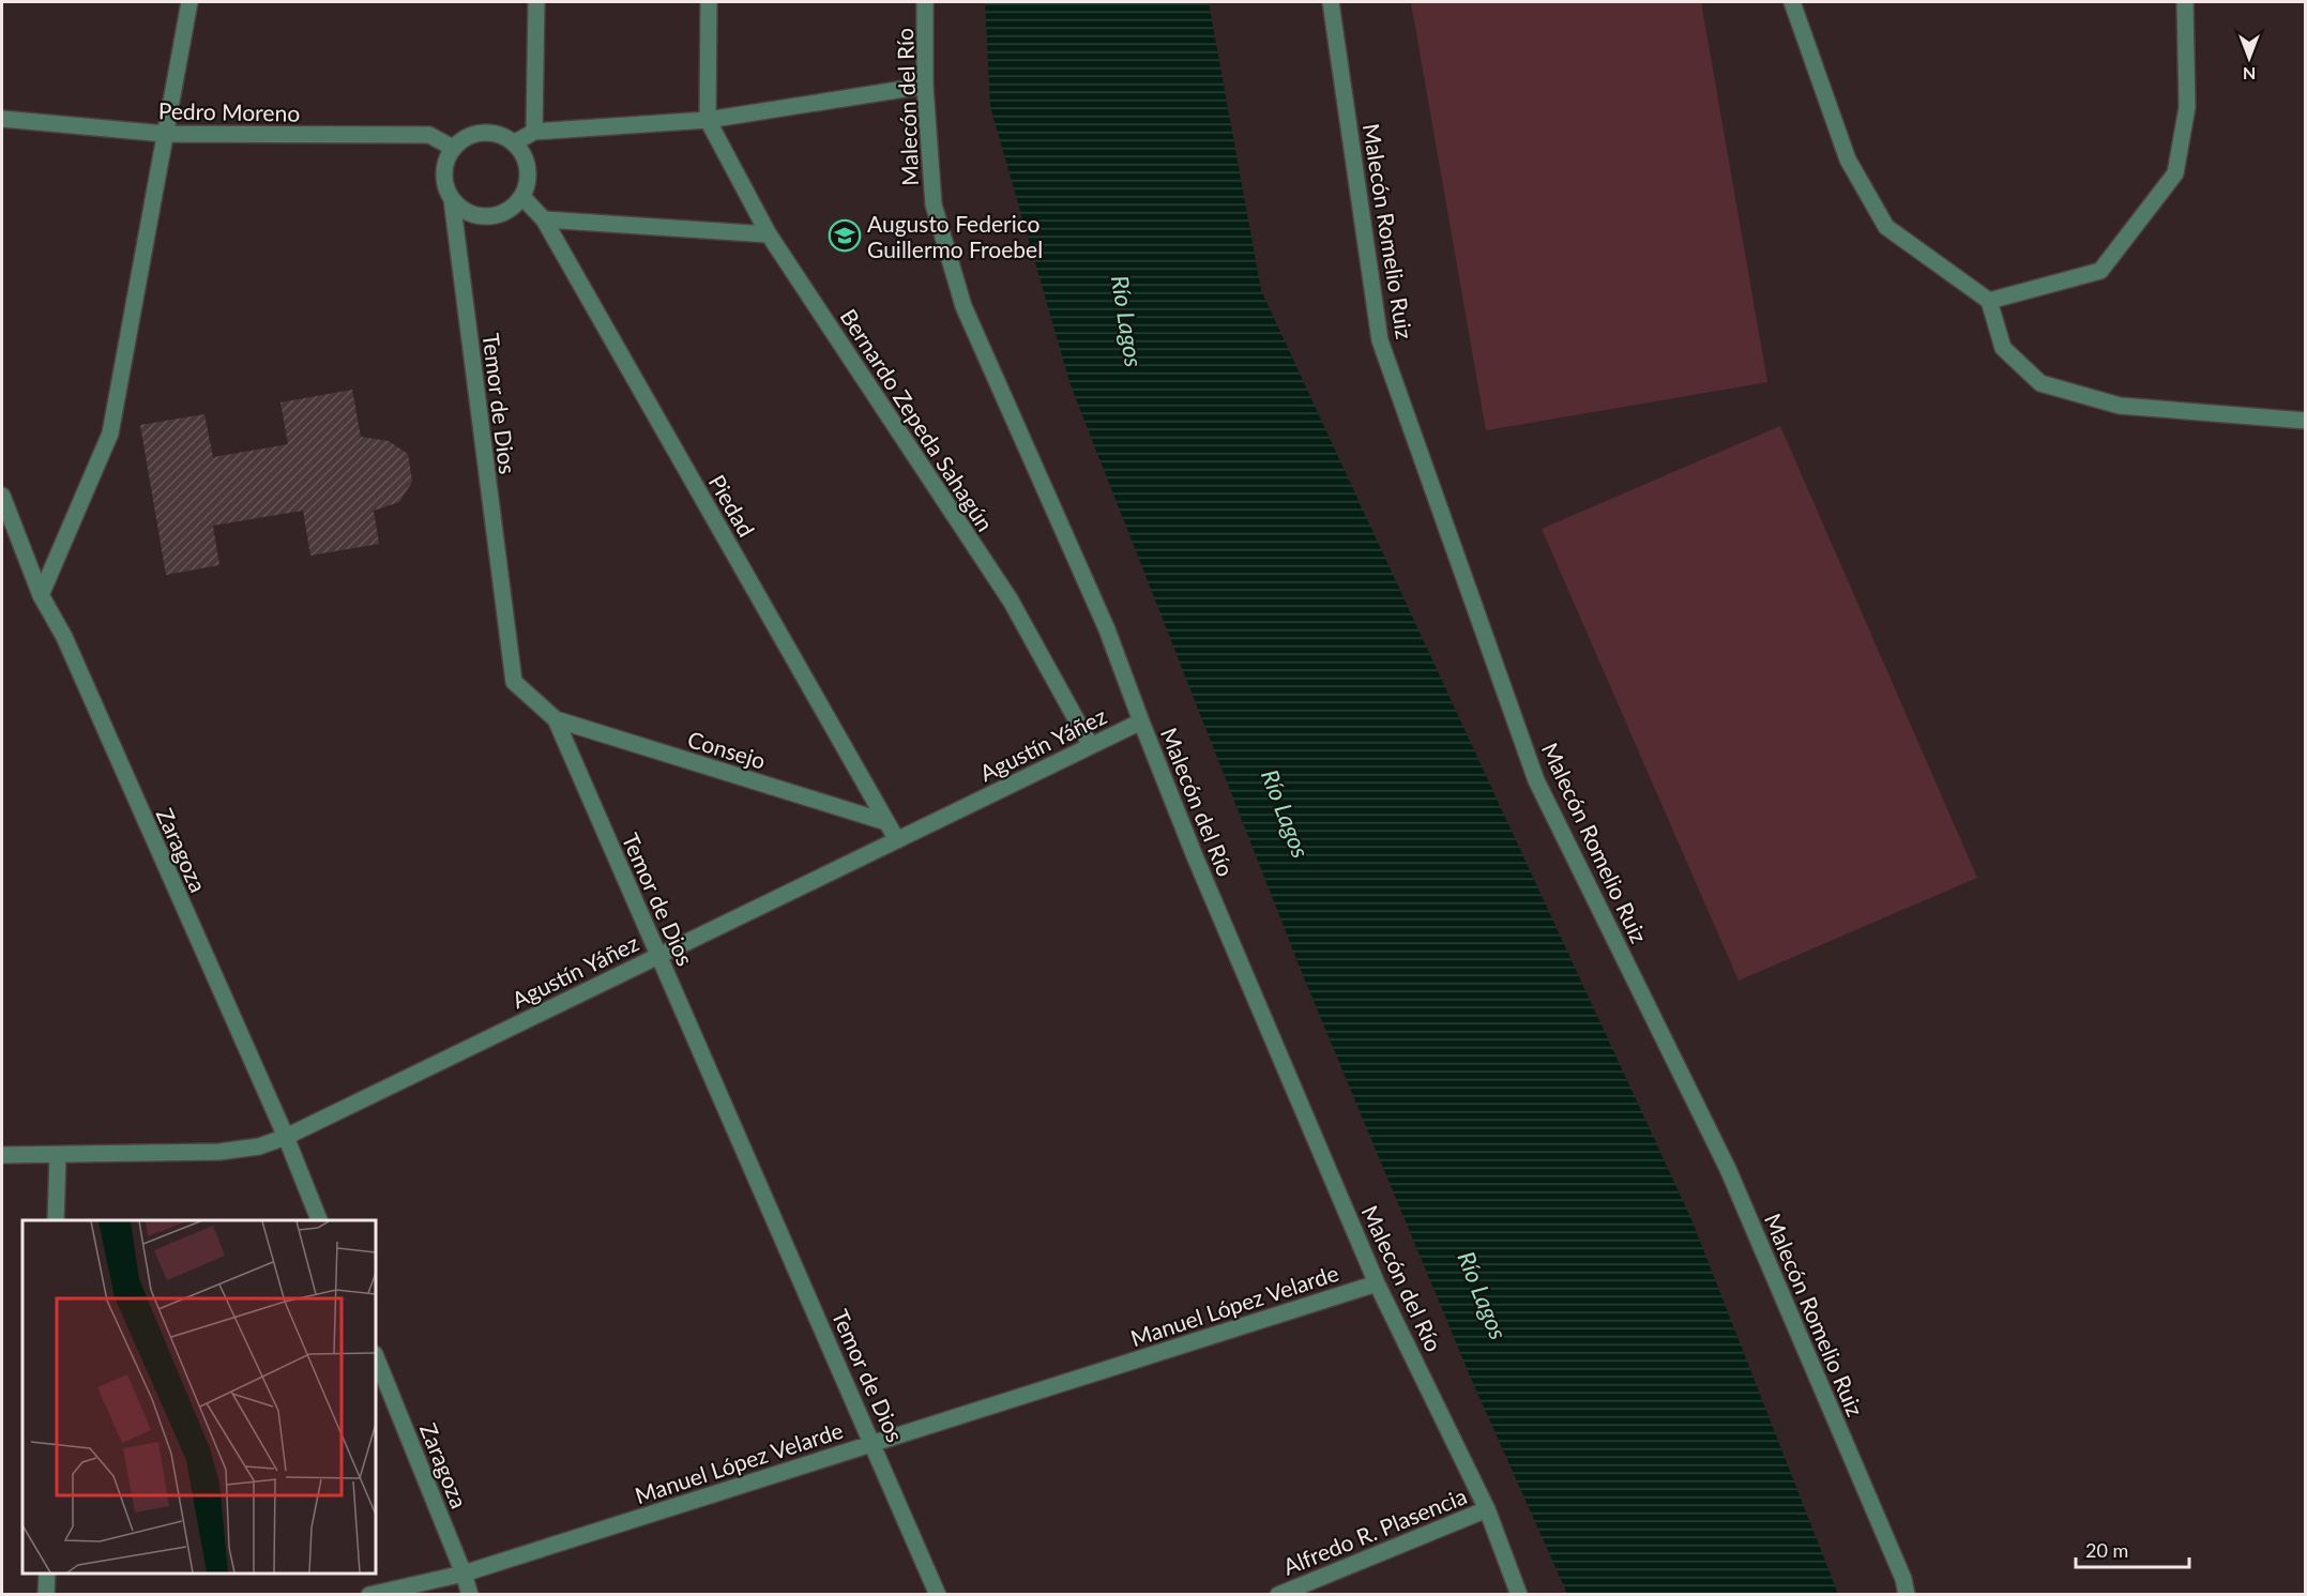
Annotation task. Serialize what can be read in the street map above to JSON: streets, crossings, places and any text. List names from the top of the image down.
{
  "streets": {
    "street": [
      "Malecón del Río",
      "Pedro Moreno",
      "Malecón Romelio Ruiz",
      "Temor de Dios",
      "Bernardo Zepeda Sahagún",
      "Piedad",
      "Agustín Yáñez",
      "Consejo",
      "Zaragoza",
      "Manuel López Velarde",
      "Alfredo R. Plasencia"
    ]
  },
  "crossings": [
    ["Malecón del Río", "Agustín Yáñez"],
    ["Malecón del Río", "Manuel López Velarde"],
    ["Malecón del Río", "Alfredo R. Plasencia"],
    ["Pedro Moreno", "Temor de Dios"],
    ["Pedro Moreno", "Piedad"],
    ["Temor de Dios", "Piedad"],
    ["Temor de Dios", "Agustín Yáñez"],
    ["Temor de Dios", "Consejo"],
    ["Temor de Dios", "Manuel López Velarde"],
    ["Bernardo Zepeda Sahagún", "Agustín Yáñez"],
    ["Piedad", "Agustín Yáñez"],
    ["Piedad", "Consejo"],
    ["Agustín Yáñez", "Zaragoza"],
    ["Zaragoza", "Manuel López Velarde"]
  ],
  "water": ["Río Lagos"],
  "places": {
    "school or university": ["Augusto Federico Guillermo Froebel"]
  },
  "scale_bar": "20 m",
  "north": "bottom"
}
